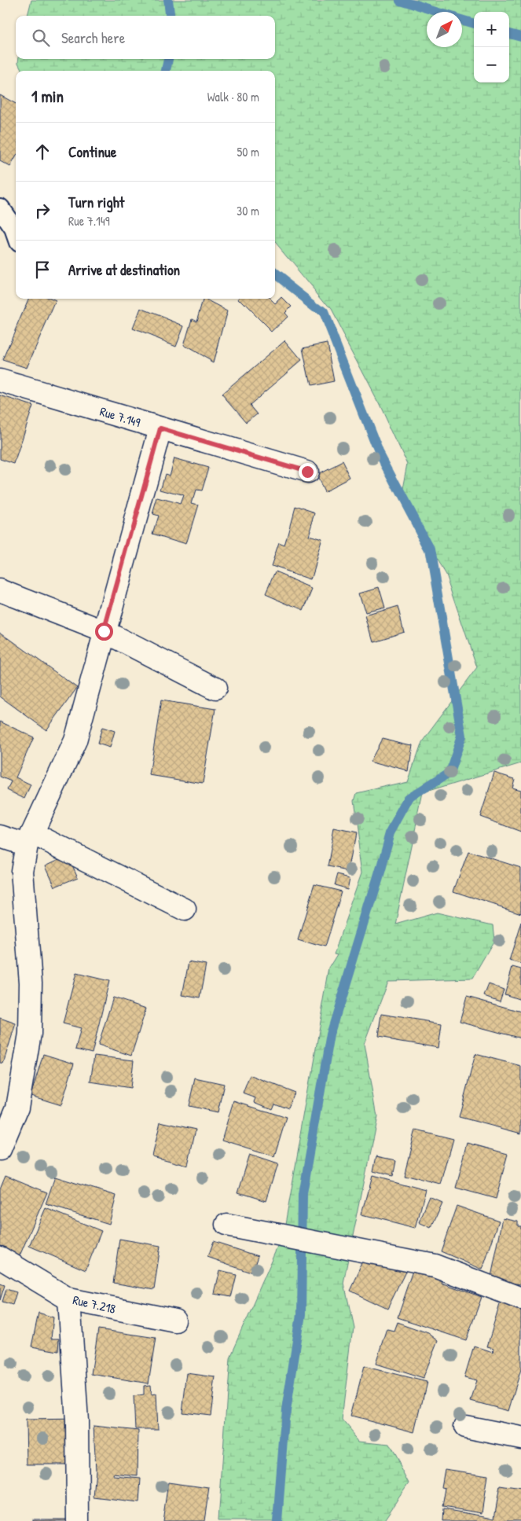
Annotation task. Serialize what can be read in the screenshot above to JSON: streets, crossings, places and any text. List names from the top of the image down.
{
  "streets": {
    "street": ["Rue 7.149", "Rue 7.218"]
  },
  "north": "top right",
  "page": {
    "map_buttons": ["+", "−"],
    "search": "Search here",
    "heading": ["1 min", "Walk · 80 m"],
    "list": [
      ["Continue", "50 m"],
      ["Turn right", "Rue 7.149", "30 m"],
      "Arrive at destination"
    ]
  }
}
